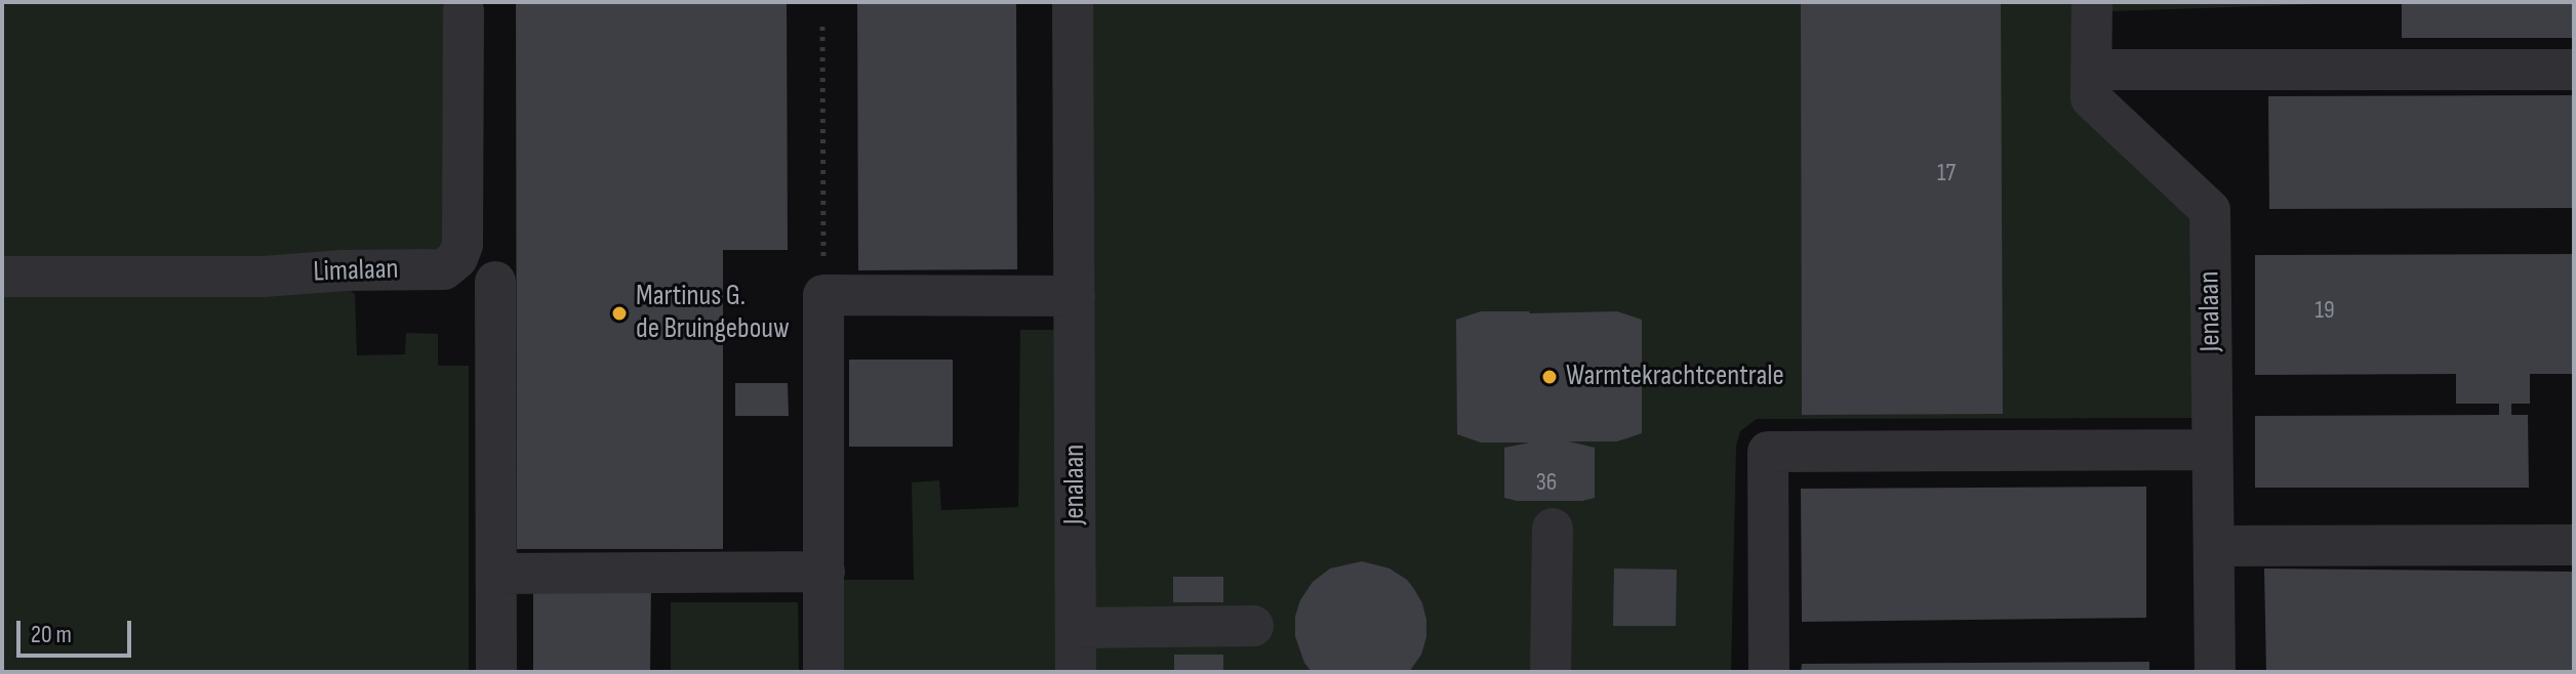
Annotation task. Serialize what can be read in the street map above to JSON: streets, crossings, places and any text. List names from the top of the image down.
{
  "streets": {
    "street": ["Limalaan", "Jenalaan"]
  },
  "places": ["Martinus G. de Bruingebouw", "Warmtekrachtcentrale"],
  "house_numbers": ["17", "19", "36"],
  "scale_bar": "20 m"
}
